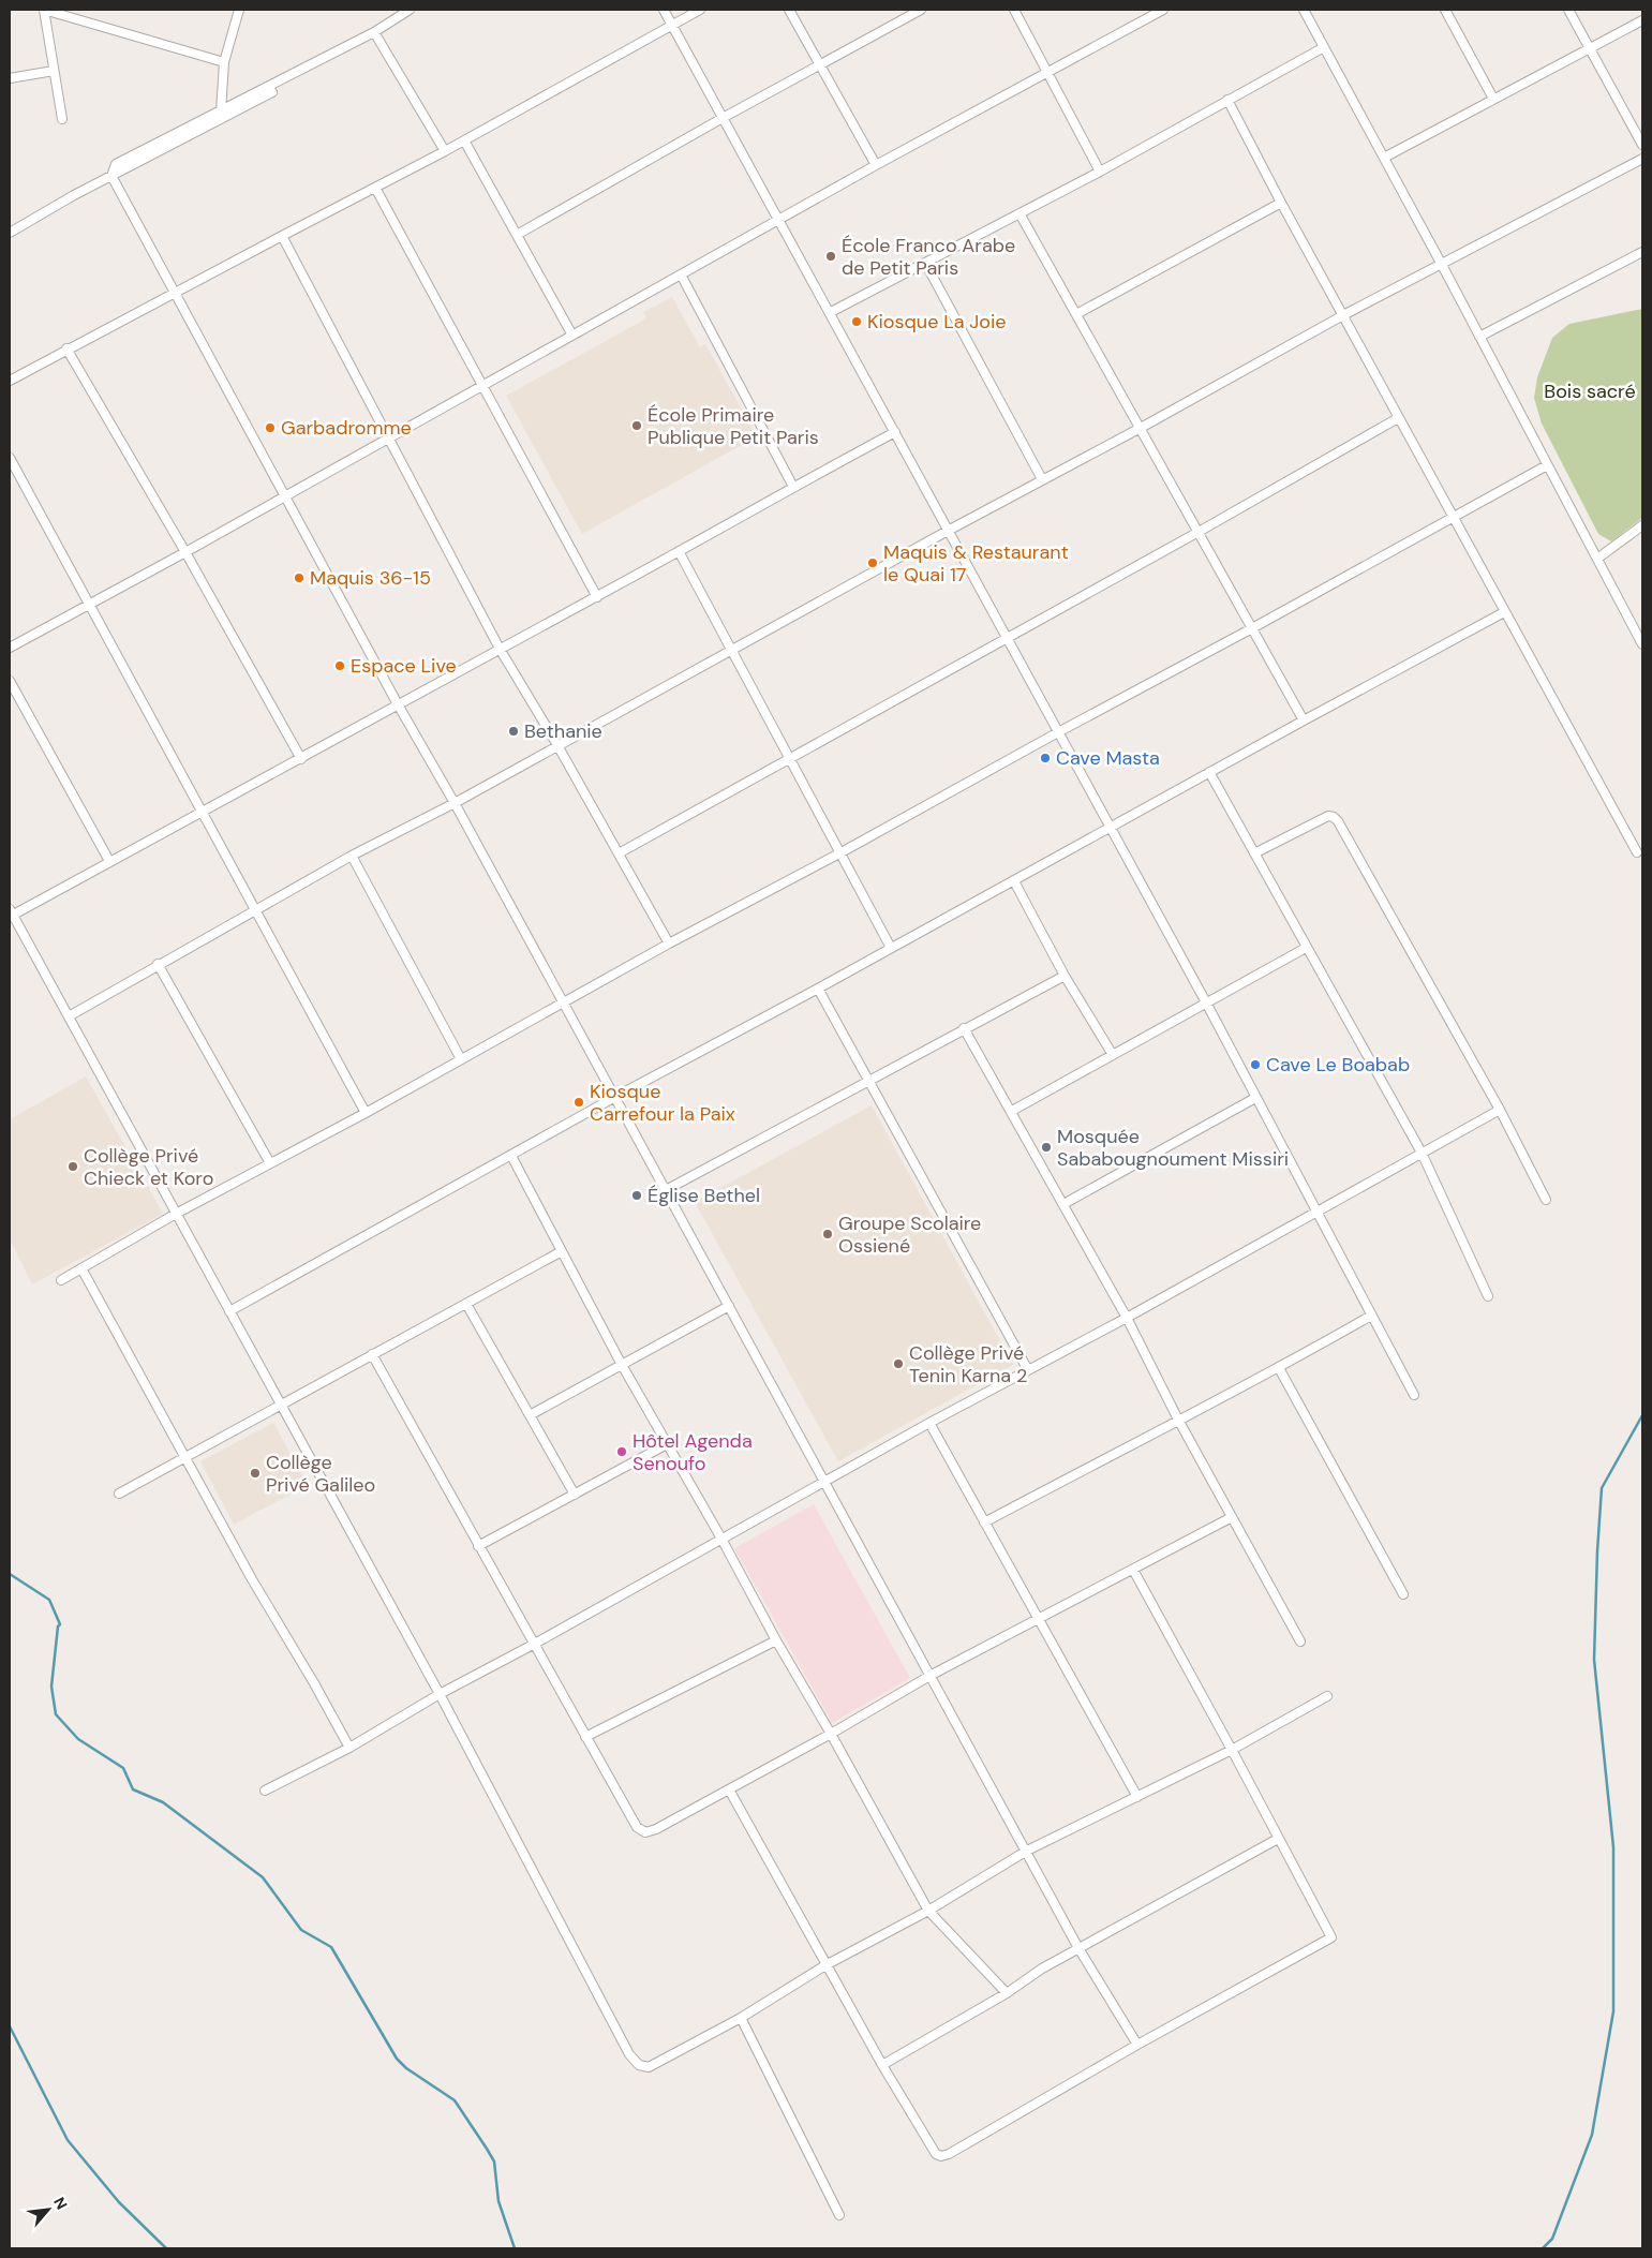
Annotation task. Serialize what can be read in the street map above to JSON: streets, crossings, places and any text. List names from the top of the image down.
{
  "parks": ["Bois sacré"],
  "places": [
    "École Franco Arabe de Petit Paris",
    "Kiosque La Joie",
    "École Primaire Publique Petit Paris",
    "Garbadromme",
    "Maquis & Restaurant le Quai 17",
    "Maquis 36-15",
    "Espace Live",
    "Bethanie",
    "Cave Masta",
    "Cave Le Boabab",
    "Kiosque Carrefour la Paix",
    "Mosquée Sababougnoument Missiri",
    "Collège Privé Chieck et Koro",
    "Église Bethel",
    "Groupe Scolaire Ossiené",
    "Collège Privé Tenin Karna 2",
    "Hôtel Agenda Senoufo",
    "Collège Privé Galileo"
  ],
  "north": "top right"
}
